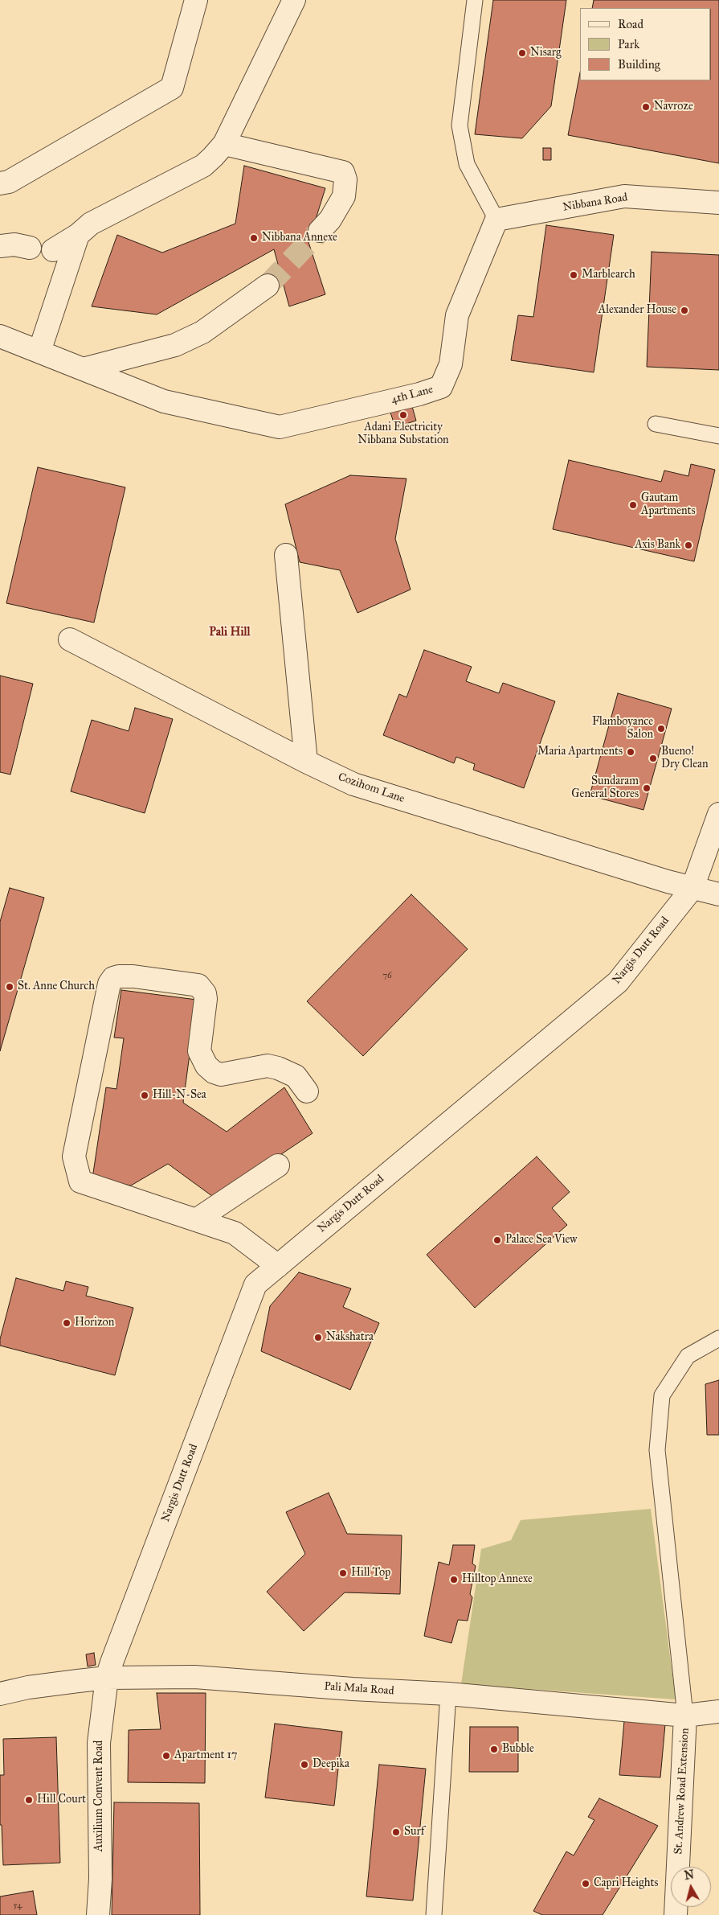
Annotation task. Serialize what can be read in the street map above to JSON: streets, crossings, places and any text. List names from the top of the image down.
{
  "streets": {
    "street": [
      "Nibbana Road",
      "4th Lane",
      "Cozihom Lane",
      "Nargis Dutt Road",
      "Pali Mala Road",
      "St. Andrew Road Extension",
      "Auxilium Convent Road"
    ]
  },
  "crossings": [
    ["Nibbana Road", "4th Lane"],
    ["Cozihom Lane", "Nargis Dutt Road"],
    ["Nargis Dutt Road", "Pali Mala Road"],
    ["Nargis Dutt Road", "Auxilium Convent Road"],
    ["Pali Mala Road", "St. Andrew Road Extension"],
    ["Pali Mala Road", "Auxilium Convent Road"]
  ],
  "districts": ["Pali Hill"],
  "places": [
    "Nisarg",
    "Navroze",
    "Nibbana Annexe",
    "Marblearch",
    "Alexander House",
    "Adani Electricity Nibbana Substation",
    "Gautam Apartments",
    "Axis Bank",
    "Flamboyance Salon",
    "Maria Apartments",
    "Bueno! Dry Clean",
    "Sundaram General Stores",
    "St. Anne Church",
    "Hill-N-Sea",
    "Palace Sea View",
    "Horizon",
    "Nakshatra",
    "Hill Top",
    "Hilltop Annexe",
    "Bubble",
    "Apartment 17",
    "Deepika",
    "Hill Court",
    "Surf",
    "Capri Heights"
  ],
  "house_numbers": ["76", "54"],
  "legend": ["Road", "Park", "Building"],
  "north": "top"
}
